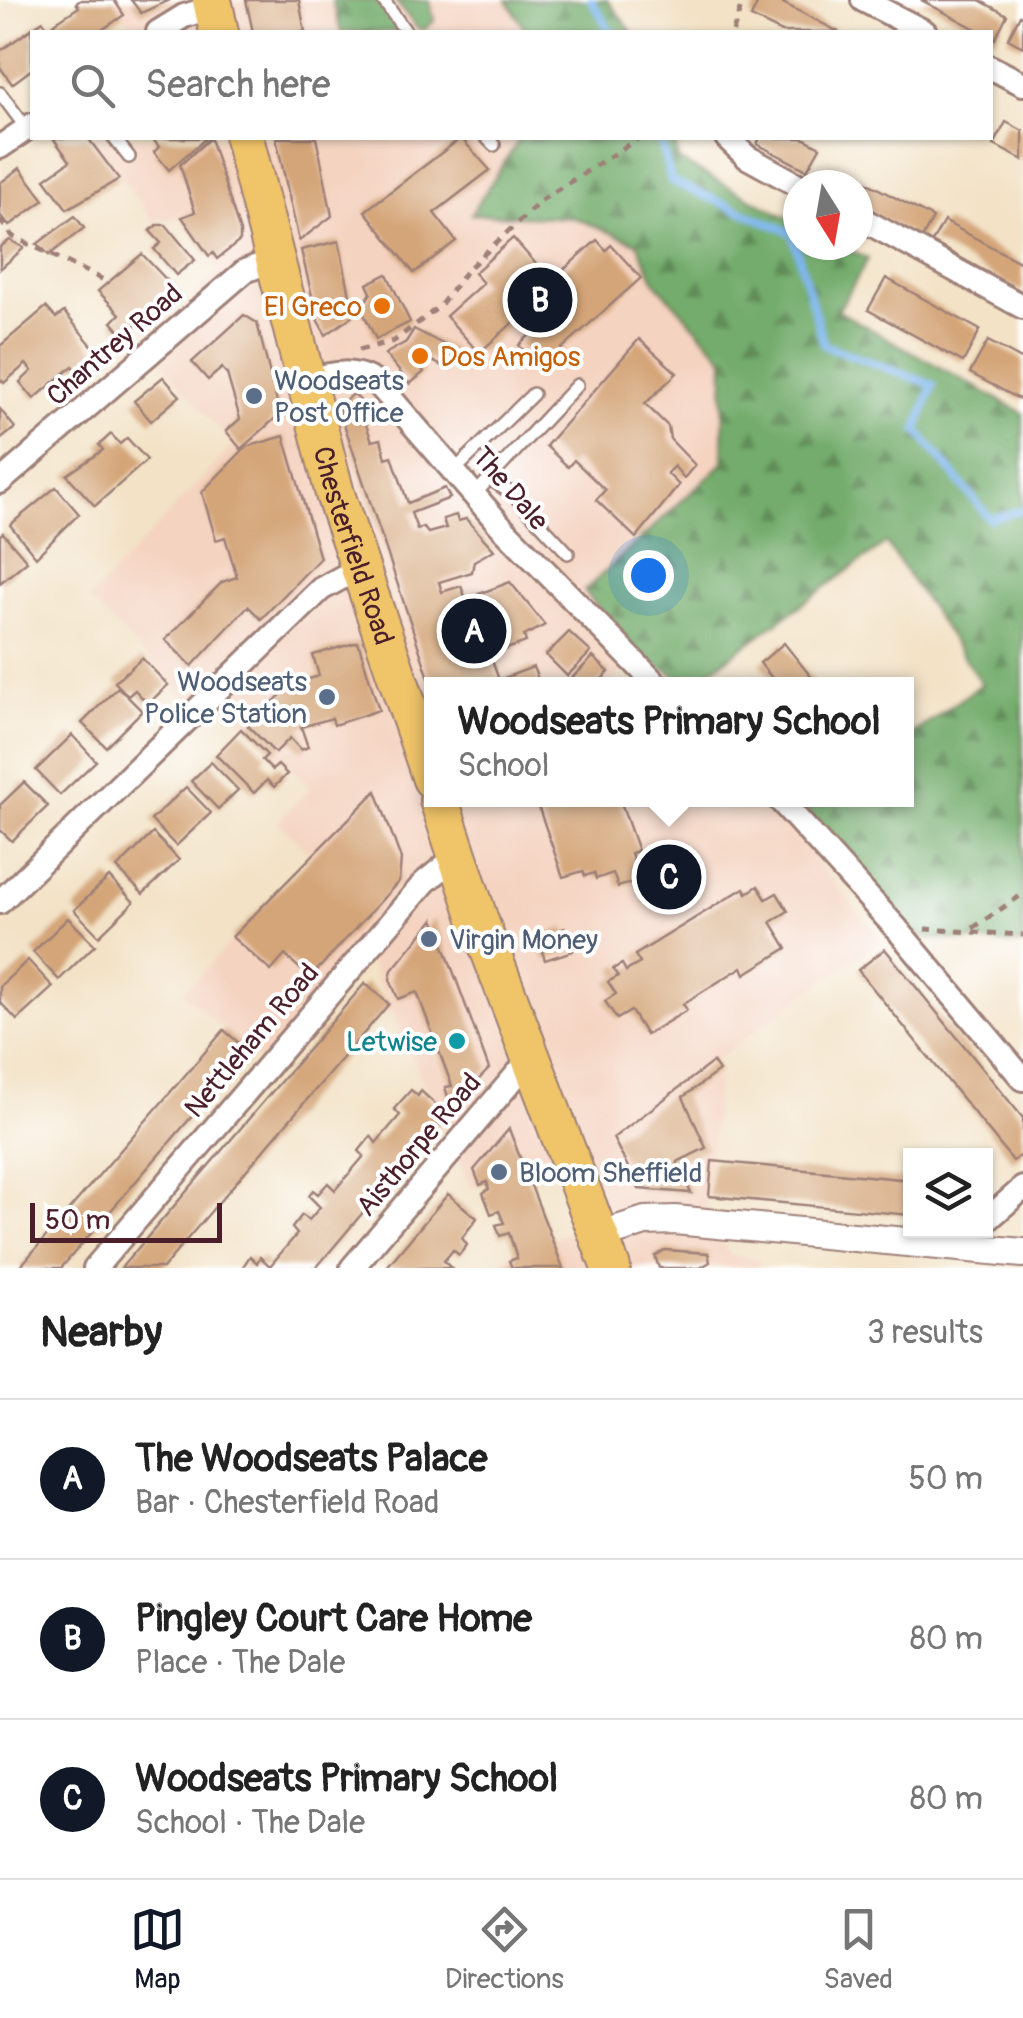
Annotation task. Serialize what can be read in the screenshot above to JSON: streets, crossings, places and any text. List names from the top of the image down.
{
  "streets": {
    "highway": ["Chesterfield Road"],
    "street": [
      "Chantrey Road",
      "The Dale",
      "Nettleham Road",
      "Aisthorpe Road"
    ]
  },
  "crossings": [
    ["Chantrey Road", "Chesterfield Road"],
    ["The Dale", "Chesterfield Road"]
  ],
  "places": [
    "El Greco",
    "Dos Amigos",
    "Woodseats Post Office",
    "Woodseats Police Station",
    "Virgin Money",
    "Letwise",
    "Bloom Sheffield"
  ],
  "scale_bar": "50 m",
  "north": "bottom",
  "page": {
    "search": "Search here",
    "pins": ["B", "A", "C"],
    "popup": ["Woodseats Primary School", "School"],
    "scale": "50 m",
    "heading": ["Nearby", "3 results"],
    "list": [
      {
        "mark": "A",
        "name": "The Woodseats Palace",
        "note": "Bar · Chesterfield Road",
        "value": "50 m"
      },
      {
        "mark": "B",
        "name": "Pingley Court Care Home",
        "note": "Place · The Dale",
        "value": "80 m"
      },
      {
        "mark": "C",
        "name": "Woodseats Primary School",
        "note": "School · The Dale",
        "value": "80 m"
      }
    ],
    "nav": ["Map", "Directions", "Saved"]
  }
}
